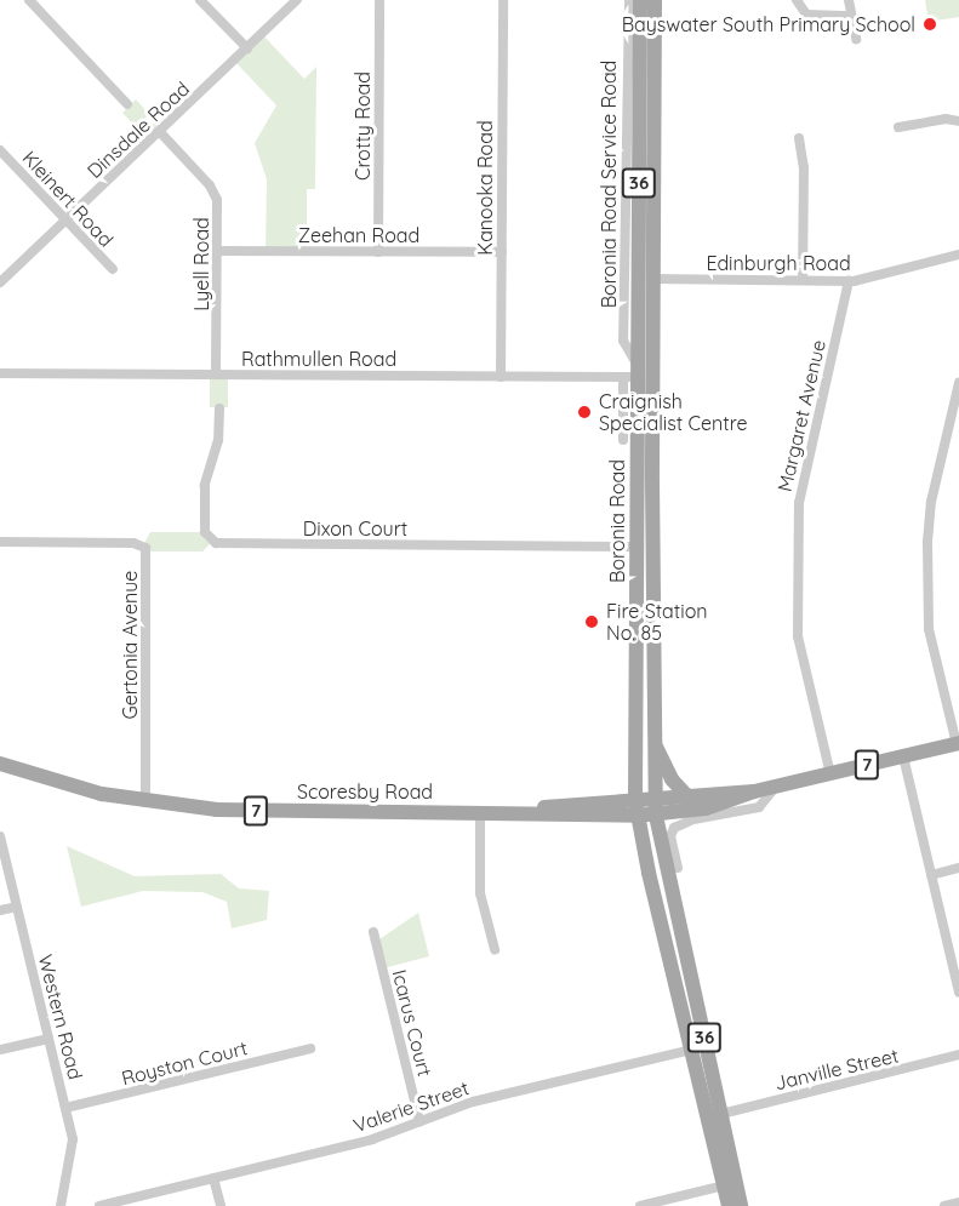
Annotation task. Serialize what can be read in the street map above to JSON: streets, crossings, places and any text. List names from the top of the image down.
{
  "streets": {
    "main road": [
      "36",
      "Boronia Road",
      "7",
      "Scoresby Road"
    ],
    "street": [
      "Crotty Road",
      "Dinsdale Road",
      "Boronia Road Service Road",
      "Kanooka Road",
      "Kleinert Road",
      "Zeehan Road",
      "Edinburgh Road",
      "Lyell Road",
      "Rathmullen Road",
      "Margaret Avenue",
      "Dixon Court",
      "Gertonia Avenue",
      "Western Road",
      "Icarus Court",
      "Royston Court",
      "Janville Street",
      "Valerie Street"
    ]
  },
  "crossings": [
    ["Crotty Road", "Zeehan Road"],
    ["Dinsdale Road", "Kleinert Road"],
    ["Dinsdale Road", "Lyell Road"],
    ["Boronia Road Service Road", "Rathmullen Road"],
    ["Boronia Road Service Road", "Boronia Road"],
    ["Kanooka Road", "Zeehan Road"],
    ["Kanooka Road", "Rathmullen Road"],
    ["Zeehan Road", "Lyell Road"],
    ["Edinburgh Road", "Margaret Avenue"],
    ["Edinburgh Road", "Boronia Road"],
    ["Lyell Road", "Rathmullen Road"],
    ["Rathmullen Road", "Boronia Road"],
    ["Margaret Avenue", "Scoresby Road"],
    ["Boronia Road", "Dixon Court"],
    ["Boronia Road", "Scoresby Road"],
    ["Boronia Road", "Janville Street"],
    ["Boronia Road", "Valerie Street"],
    ["Gertonia Avenue", "Scoresby Road"],
    ["Western Road", "Royston Court"],
    ["Icarus Court", "Valerie Street"]
  ],
  "places": ["Bayswater South Primary School", "Craignish Specialist Centre", "Fire Station No. 85"]
}
